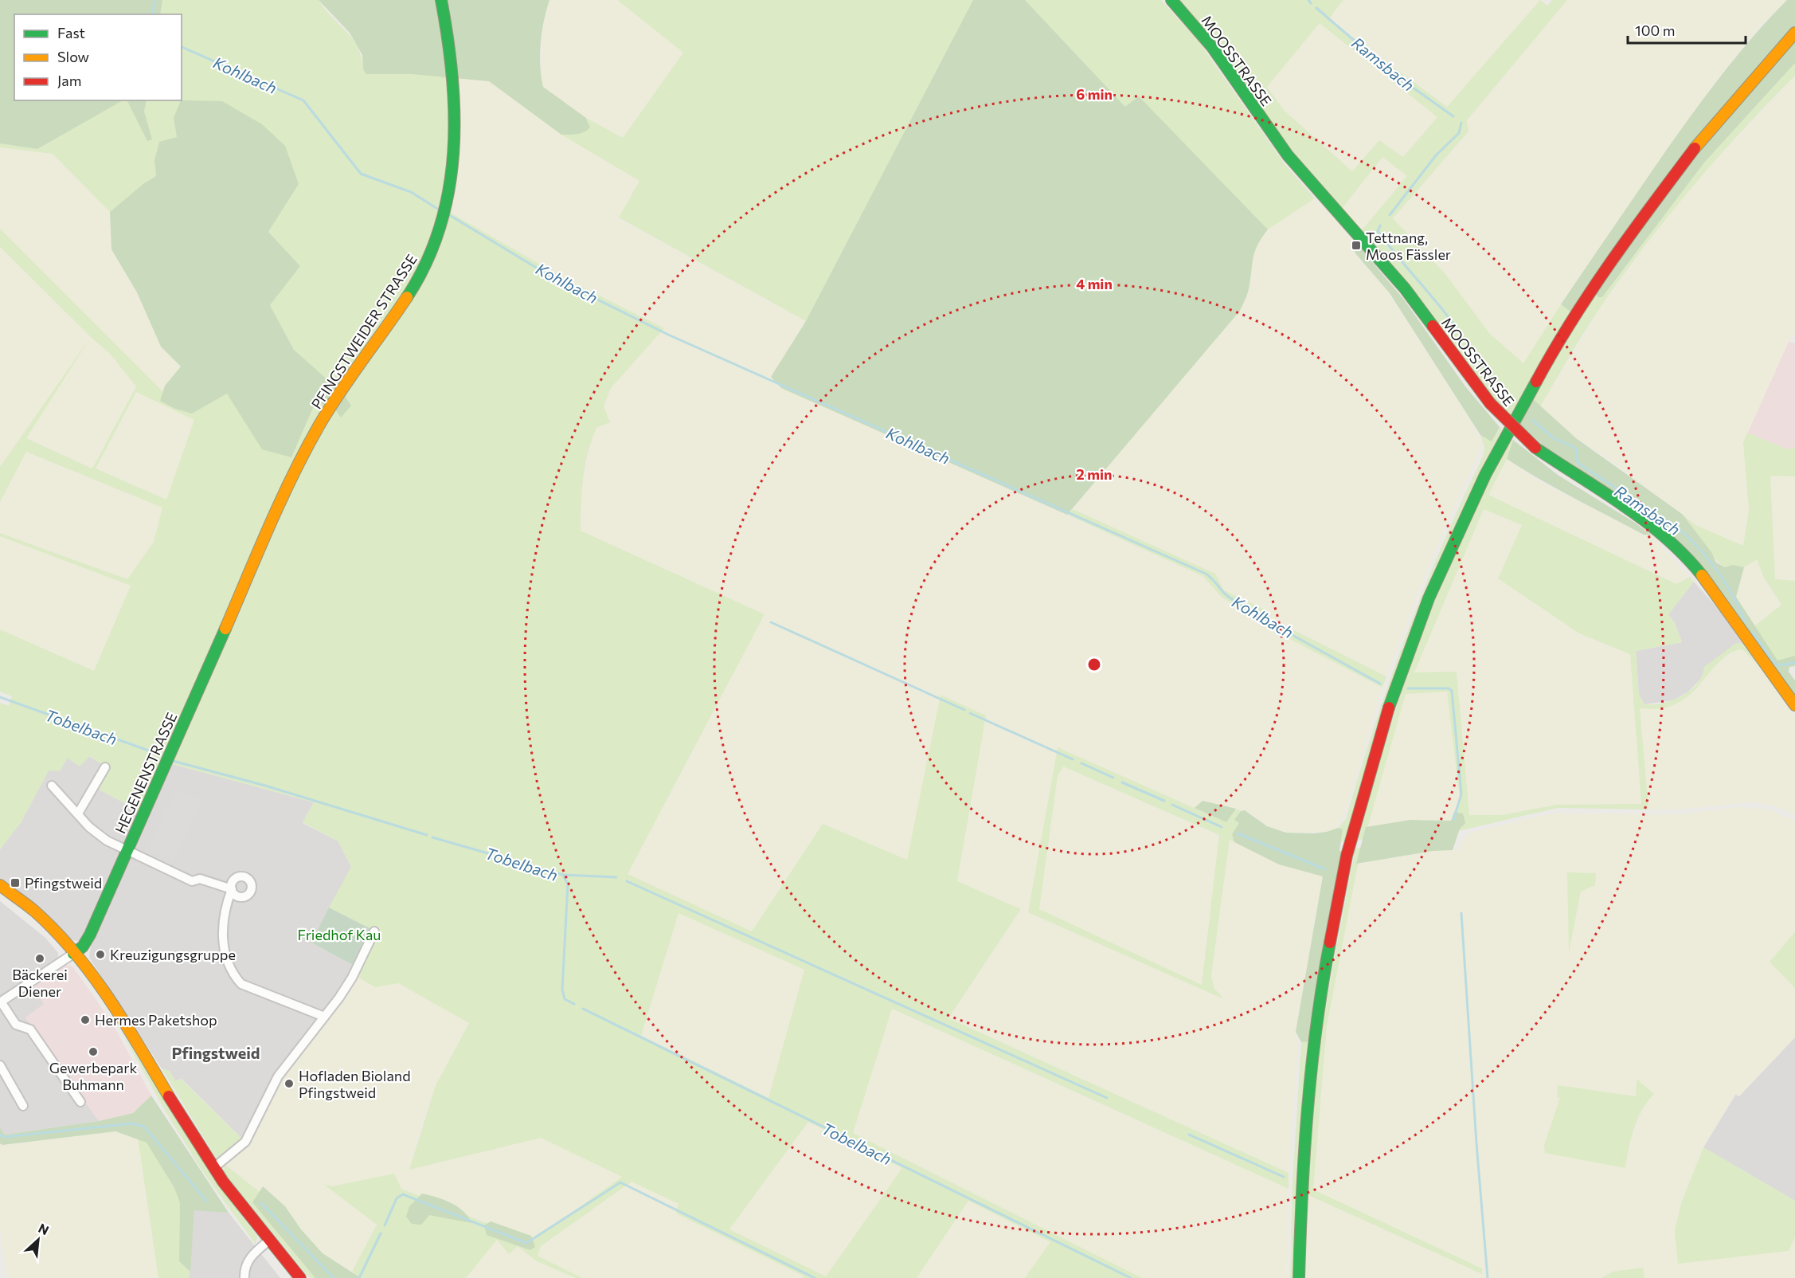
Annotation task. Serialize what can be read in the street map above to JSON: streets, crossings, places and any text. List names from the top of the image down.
{
  "streets": {
    "street": ["MOOSSTRASSE", "PFINGSTWEIDER STRASSE", "HEGENENSTRASSE"]
  },
  "crossings": [
    ["PFINGSTWEIDER STRASSE", "HEGENENSTRASSE"]
  ],
  "districts": ["Pfingstweid"],
  "water": ["Ramsbach", "Kohlbach", "Tobelbach"],
  "parks": ["Friedhof Kau"],
  "places": {
    "transit": ["Tettnang, Moos Fässler", "Pfingstweid"],
    "other": [
      "Kreuzigungsgruppe",
      "Bäckerei Diener",
      "Hermes Paketshop",
      "Gewerbepark Buhmann",
      "Hofladen Bioland Pfingstweid"
    ]
  },
  "legend": ["Fast", "Slow", "Jam"],
  "scale_bar": "100 m",
  "north": "top right",
  "rings": ["6 min", "4 min", "2 min"]
}
